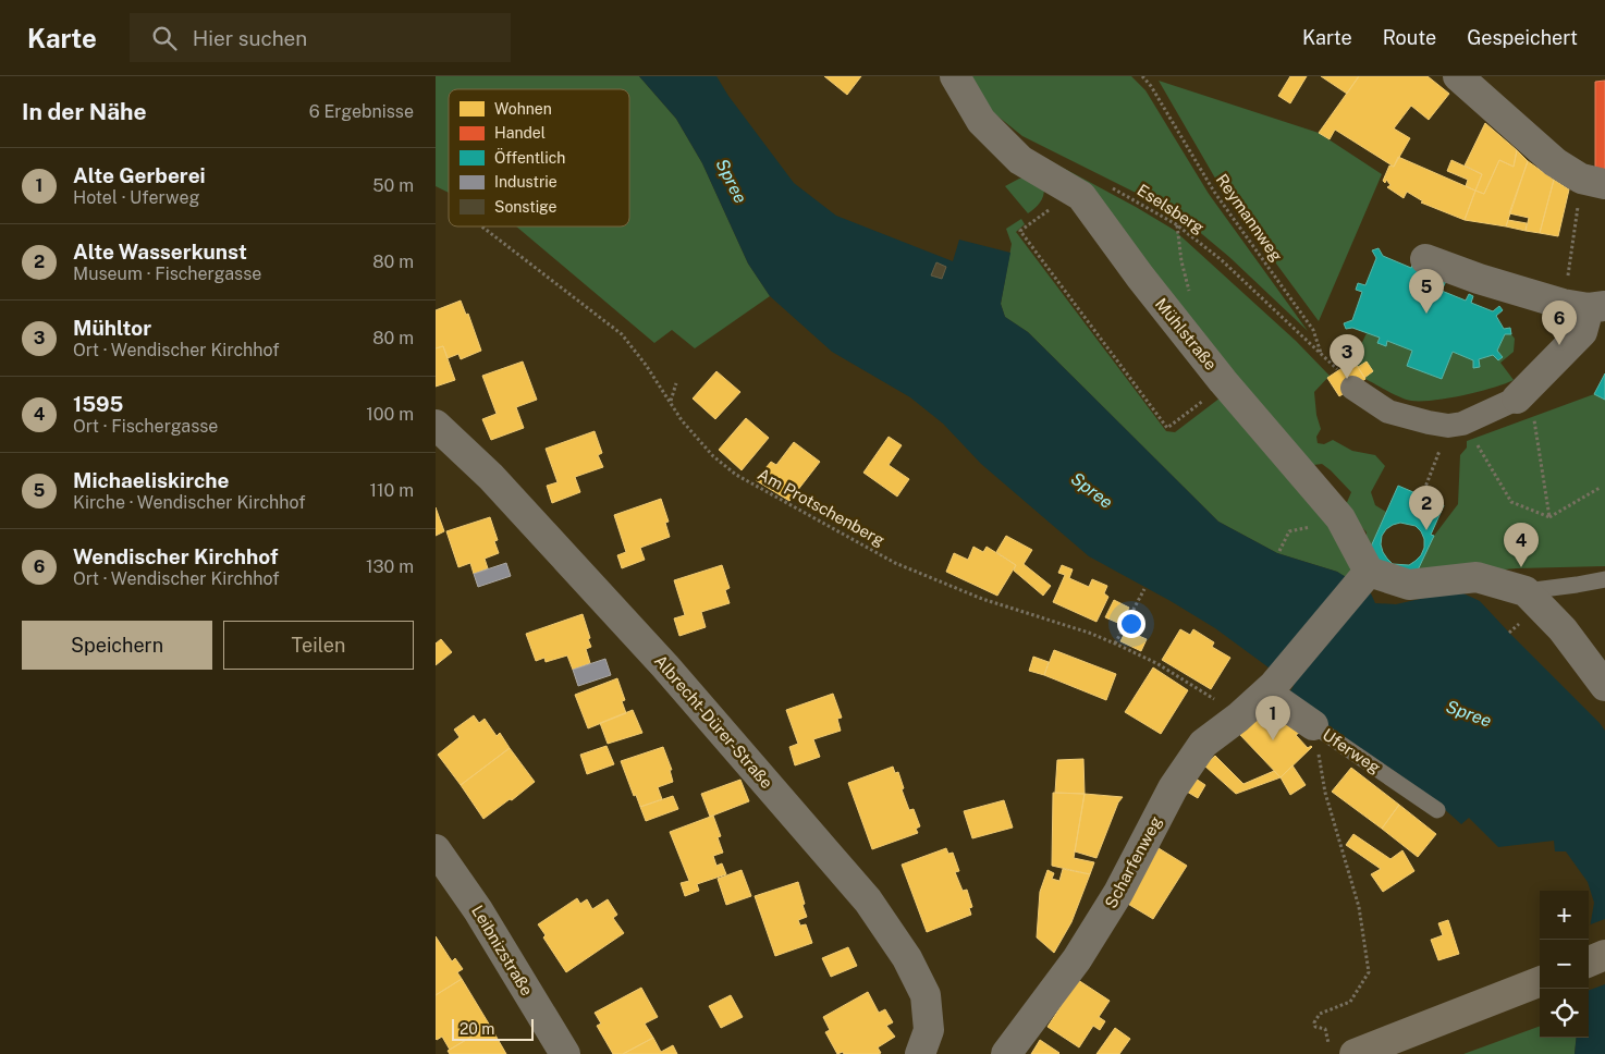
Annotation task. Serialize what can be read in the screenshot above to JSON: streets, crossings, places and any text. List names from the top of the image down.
{
  "streets": {
    "street": [
      "Mühlstraße",
      "Albrecht-Dürer-Straße",
      "Uferweg",
      "Scharfenweg",
      "Leibnizstraße"
    ],
    "path": ["Eselsberg", "Reymannweg", "Am Protschenberg"]
  },
  "crossings": [
    ["Eselsberg", "Reymannweg"],
    ["Mühlstraße", "Scharfenweg"],
    ["Am Protschenberg", "Scharfenweg"],
    ["Uferweg", "Scharfenweg"]
  ],
  "water": ["Spree"],
  "legend": [
    "Wohnen",
    "Handel",
    "Öffentlich",
    "Industrie",
    "Sonstige"
  ],
  "scale_bar": "20 m",
  "page": {
    "header": "Karte",
    "search": "Hier suchen",
    "nav": ["Karte", "Route", "Gespeichert"],
    "heading": ["In der Nähe", "6 Ergebnisse"],
    "list": [
      {
        "mark": "1",
        "name": "Alte Gerberei",
        "note": "Hotel · Uferweg",
        "value": "50 m"
      },
      {
        "mark": "2",
        "name": "Alte Wasserkunst",
        "note": "Museum · Fischergasse",
        "value": "80 m"
      },
      {
        "mark": "3",
        "name": "Mühltor",
        "note": "Ort · Wendischer Kirchhof",
        "value": "80 m"
      },
      {
        "mark": "4",
        "name": "1595",
        "note": "Ort · Fischergasse",
        "value": "100 m"
      },
      {
        "mark": "5",
        "name": "Michaeliskirche",
        "note": "Kirche · Wendischer Kirchhof",
        "value": "110 m"
      },
      {
        "mark": "6",
        "name": "Wendischer Kirchhof",
        "note": "Ort · Wendischer Kirchhof",
        "value": "130 m"
      }
    ],
    "pins": [
      "5",
      "6",
      "3",
      "2",
      "4",
      "1"
    ],
    "buttons": ["Speichern", "Teilen"],
    "map_buttons": ["+", "−"],
    "scale": "20 m"
  }
}
